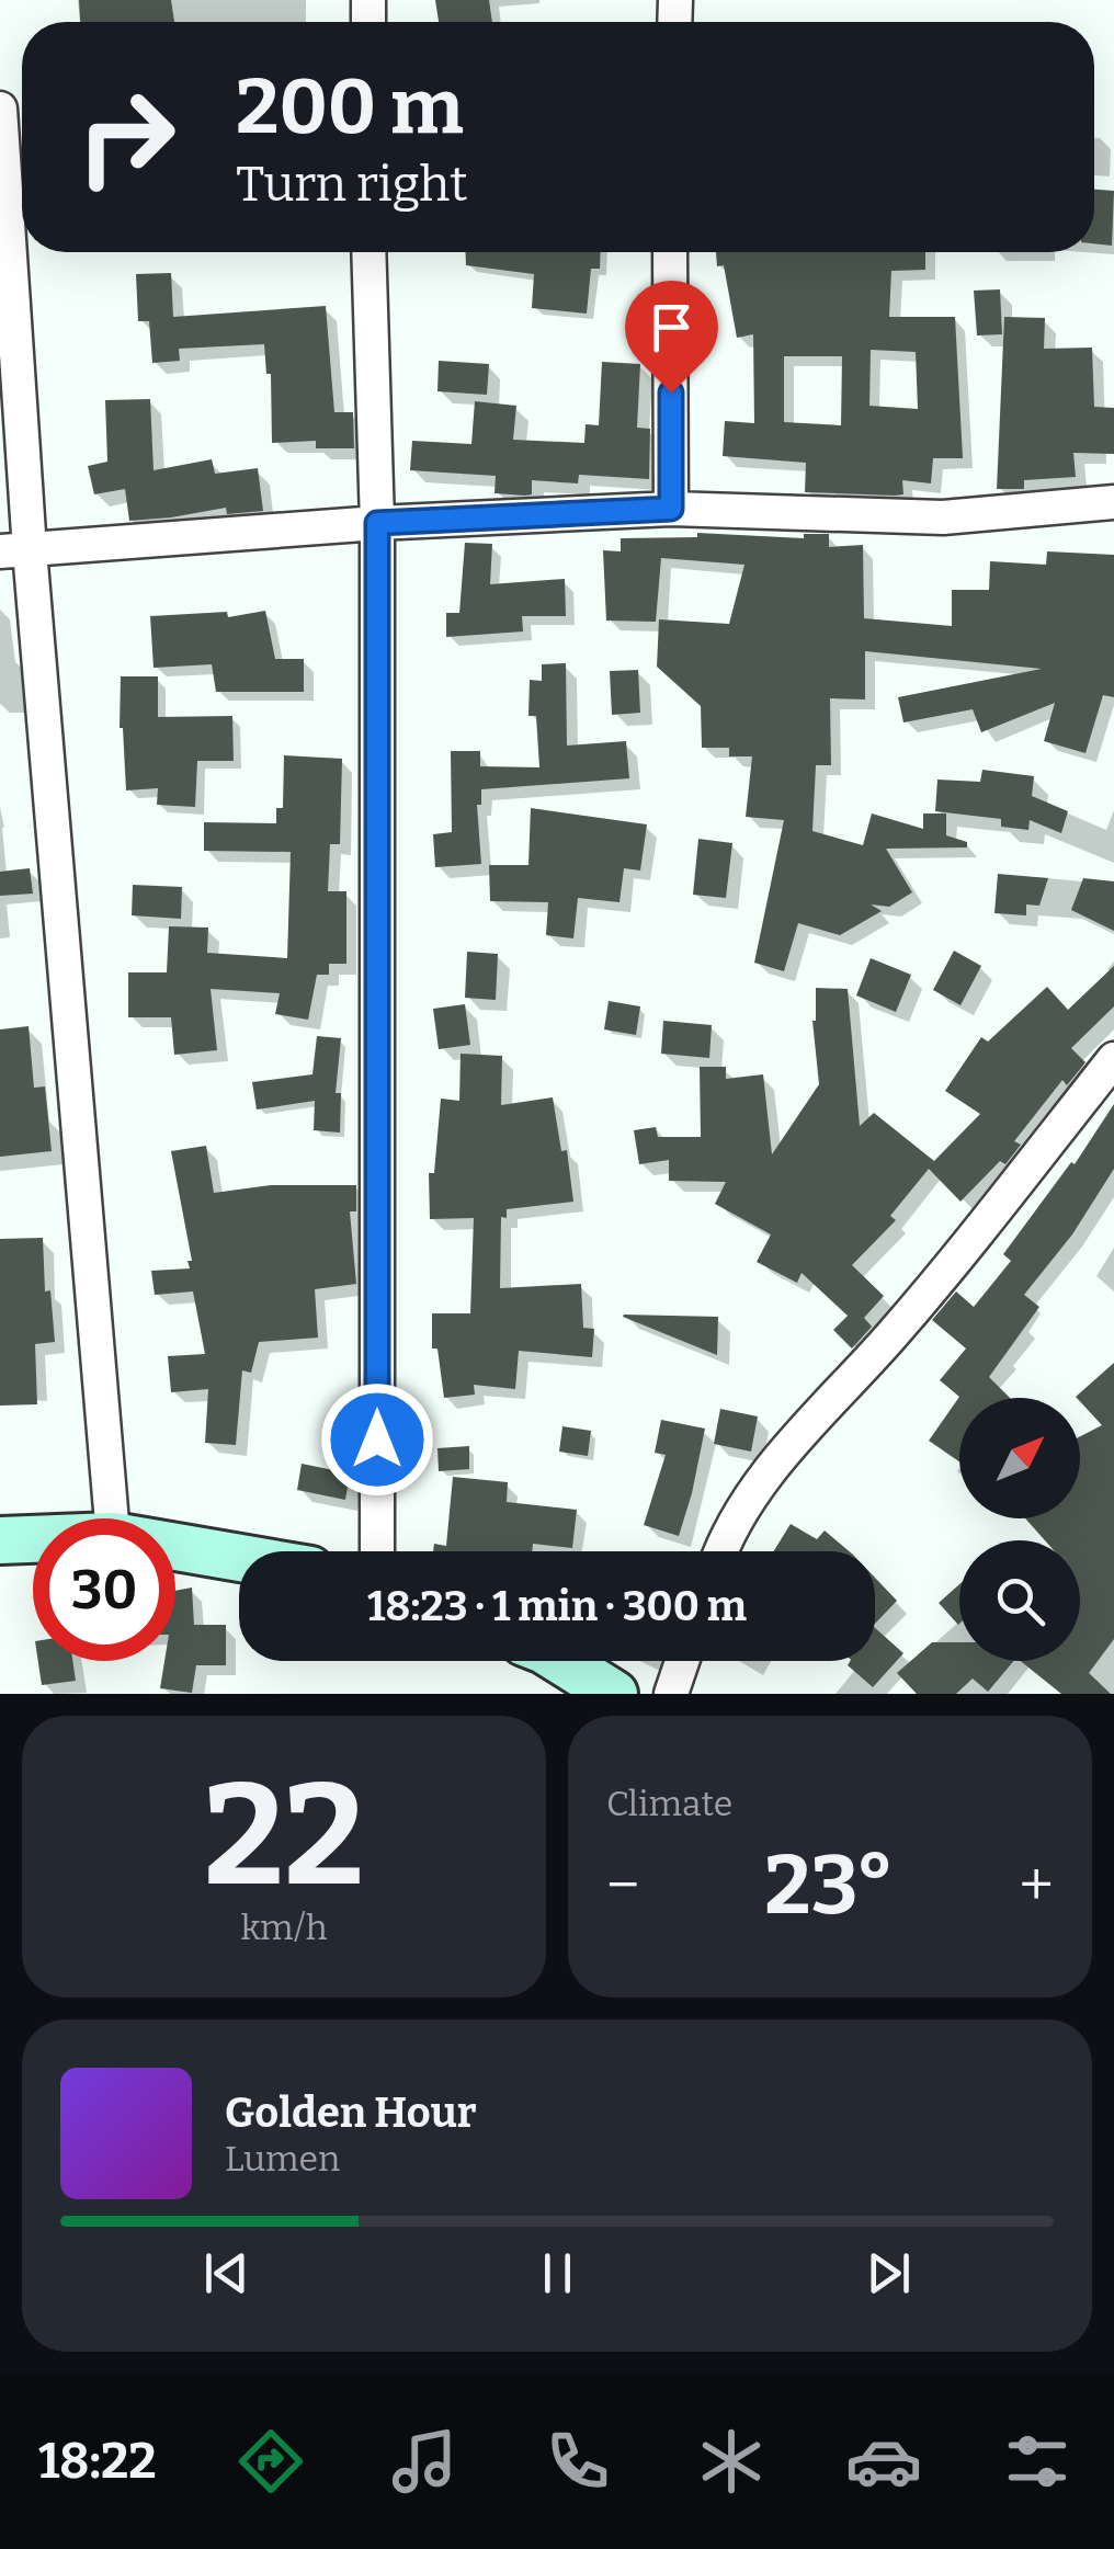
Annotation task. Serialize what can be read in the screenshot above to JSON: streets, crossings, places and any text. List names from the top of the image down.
{
  "north": "top right",
  "page": {
    "turn": ["200 m", "Turn right"],
    "limit": "30",
    "trip": "18:23 · 1 min · 300 m",
    "tile": [
      ["22", "km/h"],
      "Climate"
    ],
    "heat": ["−", "23°", "+"],
    "song": ["Golden Hour", "Lumen"],
    "tabs": "18:22"
  }
}
